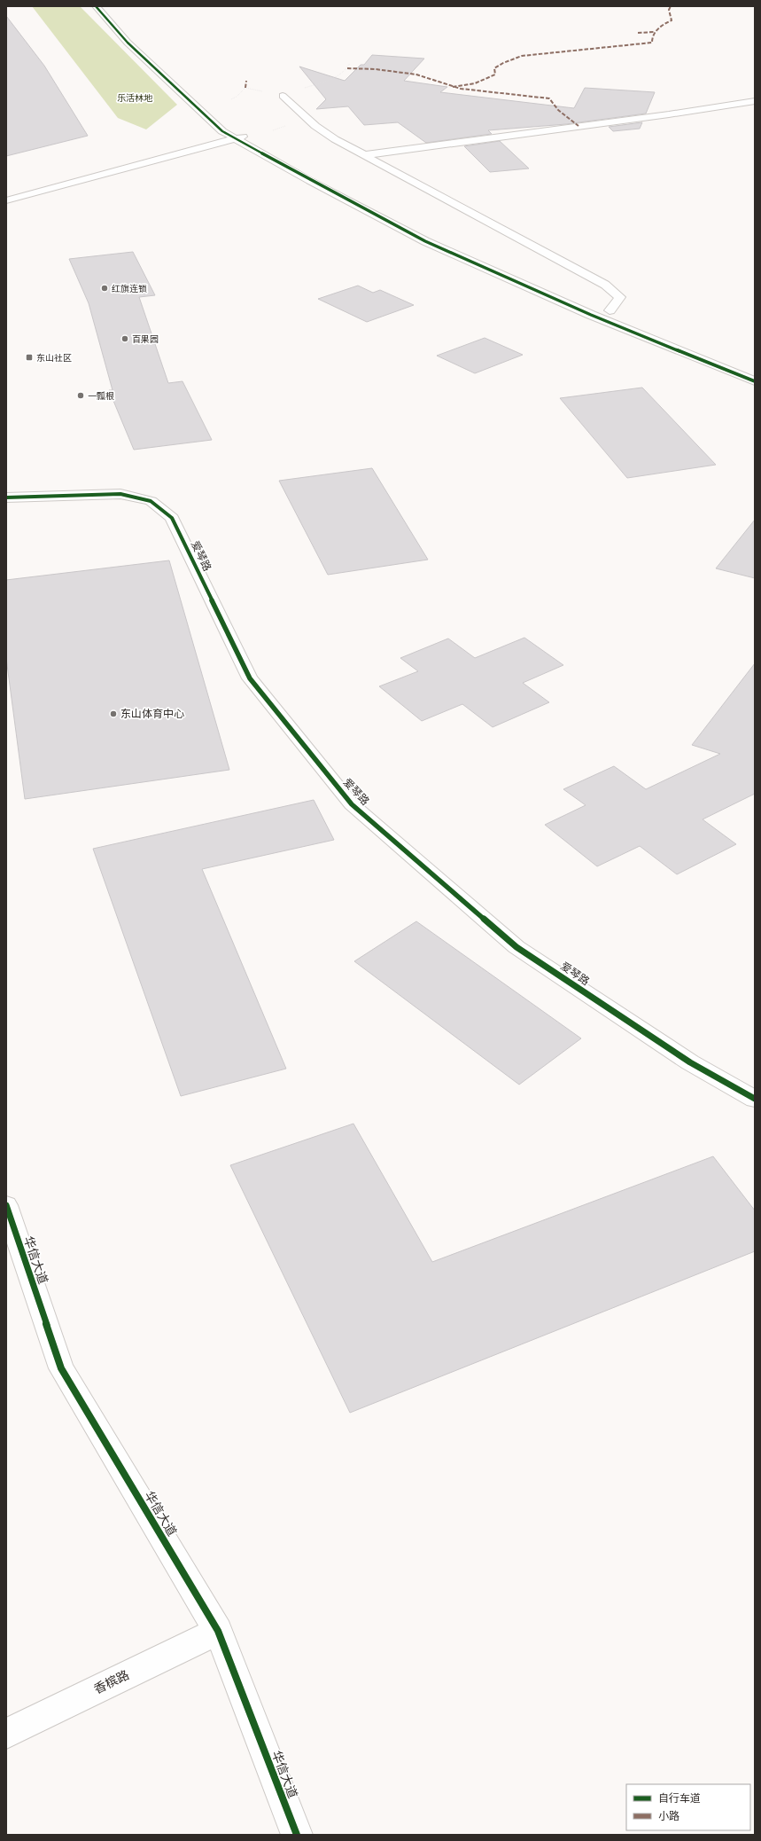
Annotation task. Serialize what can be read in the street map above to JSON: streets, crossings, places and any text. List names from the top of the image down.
{
  "streets": {
    "street": ["爱琴路", "华信大道", "香槟路"]
  },
  "crossings": [
    ["华信大道", "香槟路"]
  ],
  "parks": ["乐活林地"],
  "places": {
    "other": [
      "红旗连锁",
      "百果园",
      "一瓢根",
      "东山体育中心"
    ],
    "transit": ["东山社区"]
  },
  "legend": ["自行车道", "小路"]
}
